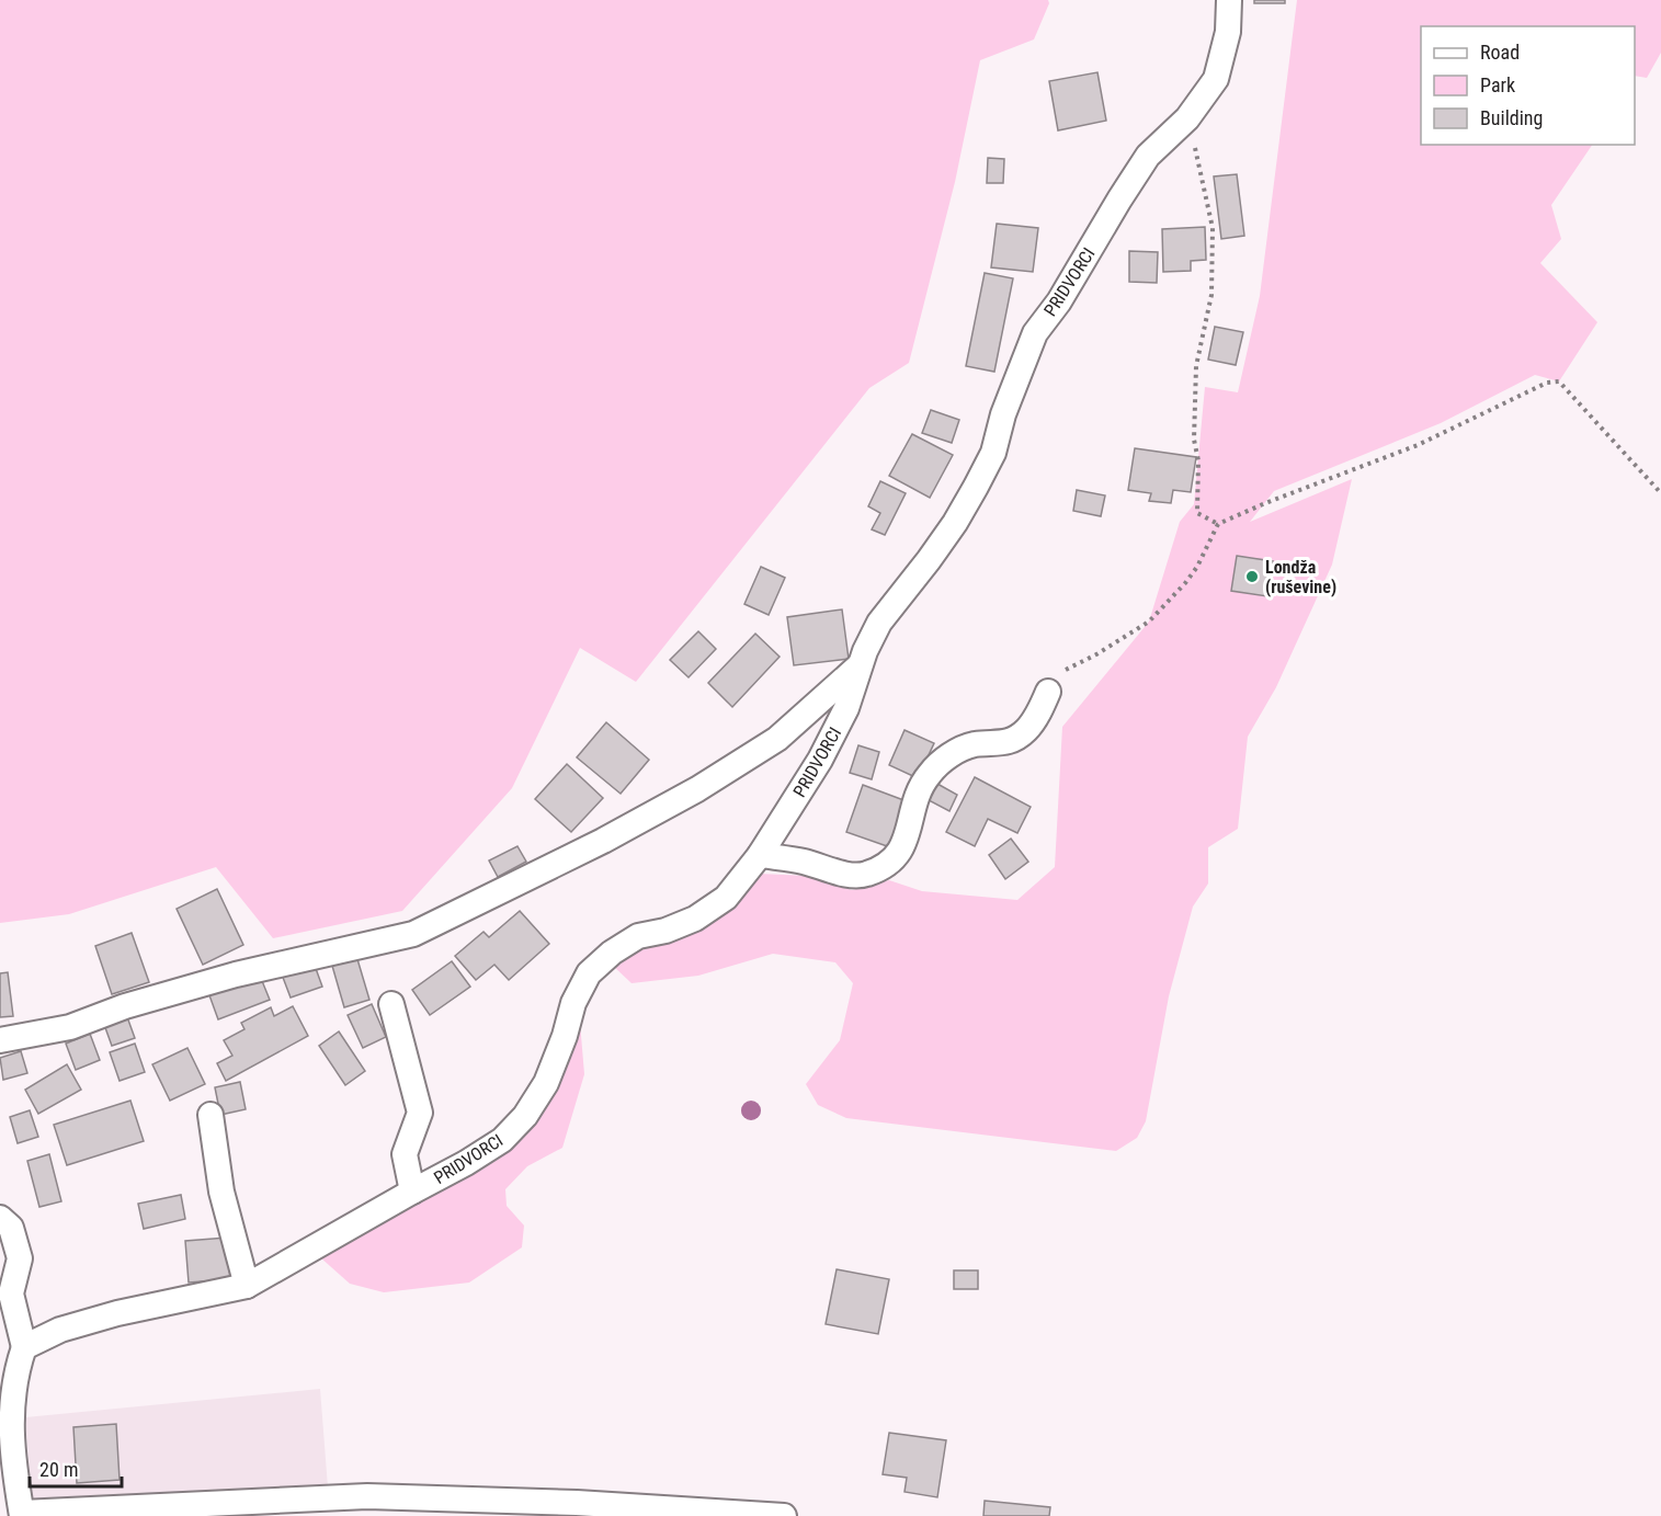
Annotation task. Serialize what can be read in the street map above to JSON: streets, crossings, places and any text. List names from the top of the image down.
{
  "streets": {
    "street": ["PRIDVORCI"]
  },
  "places": ["Londža (ruševine)"],
  "legend": ["Road", "Park", "Building"],
  "scale_bar": "20 m"
}
